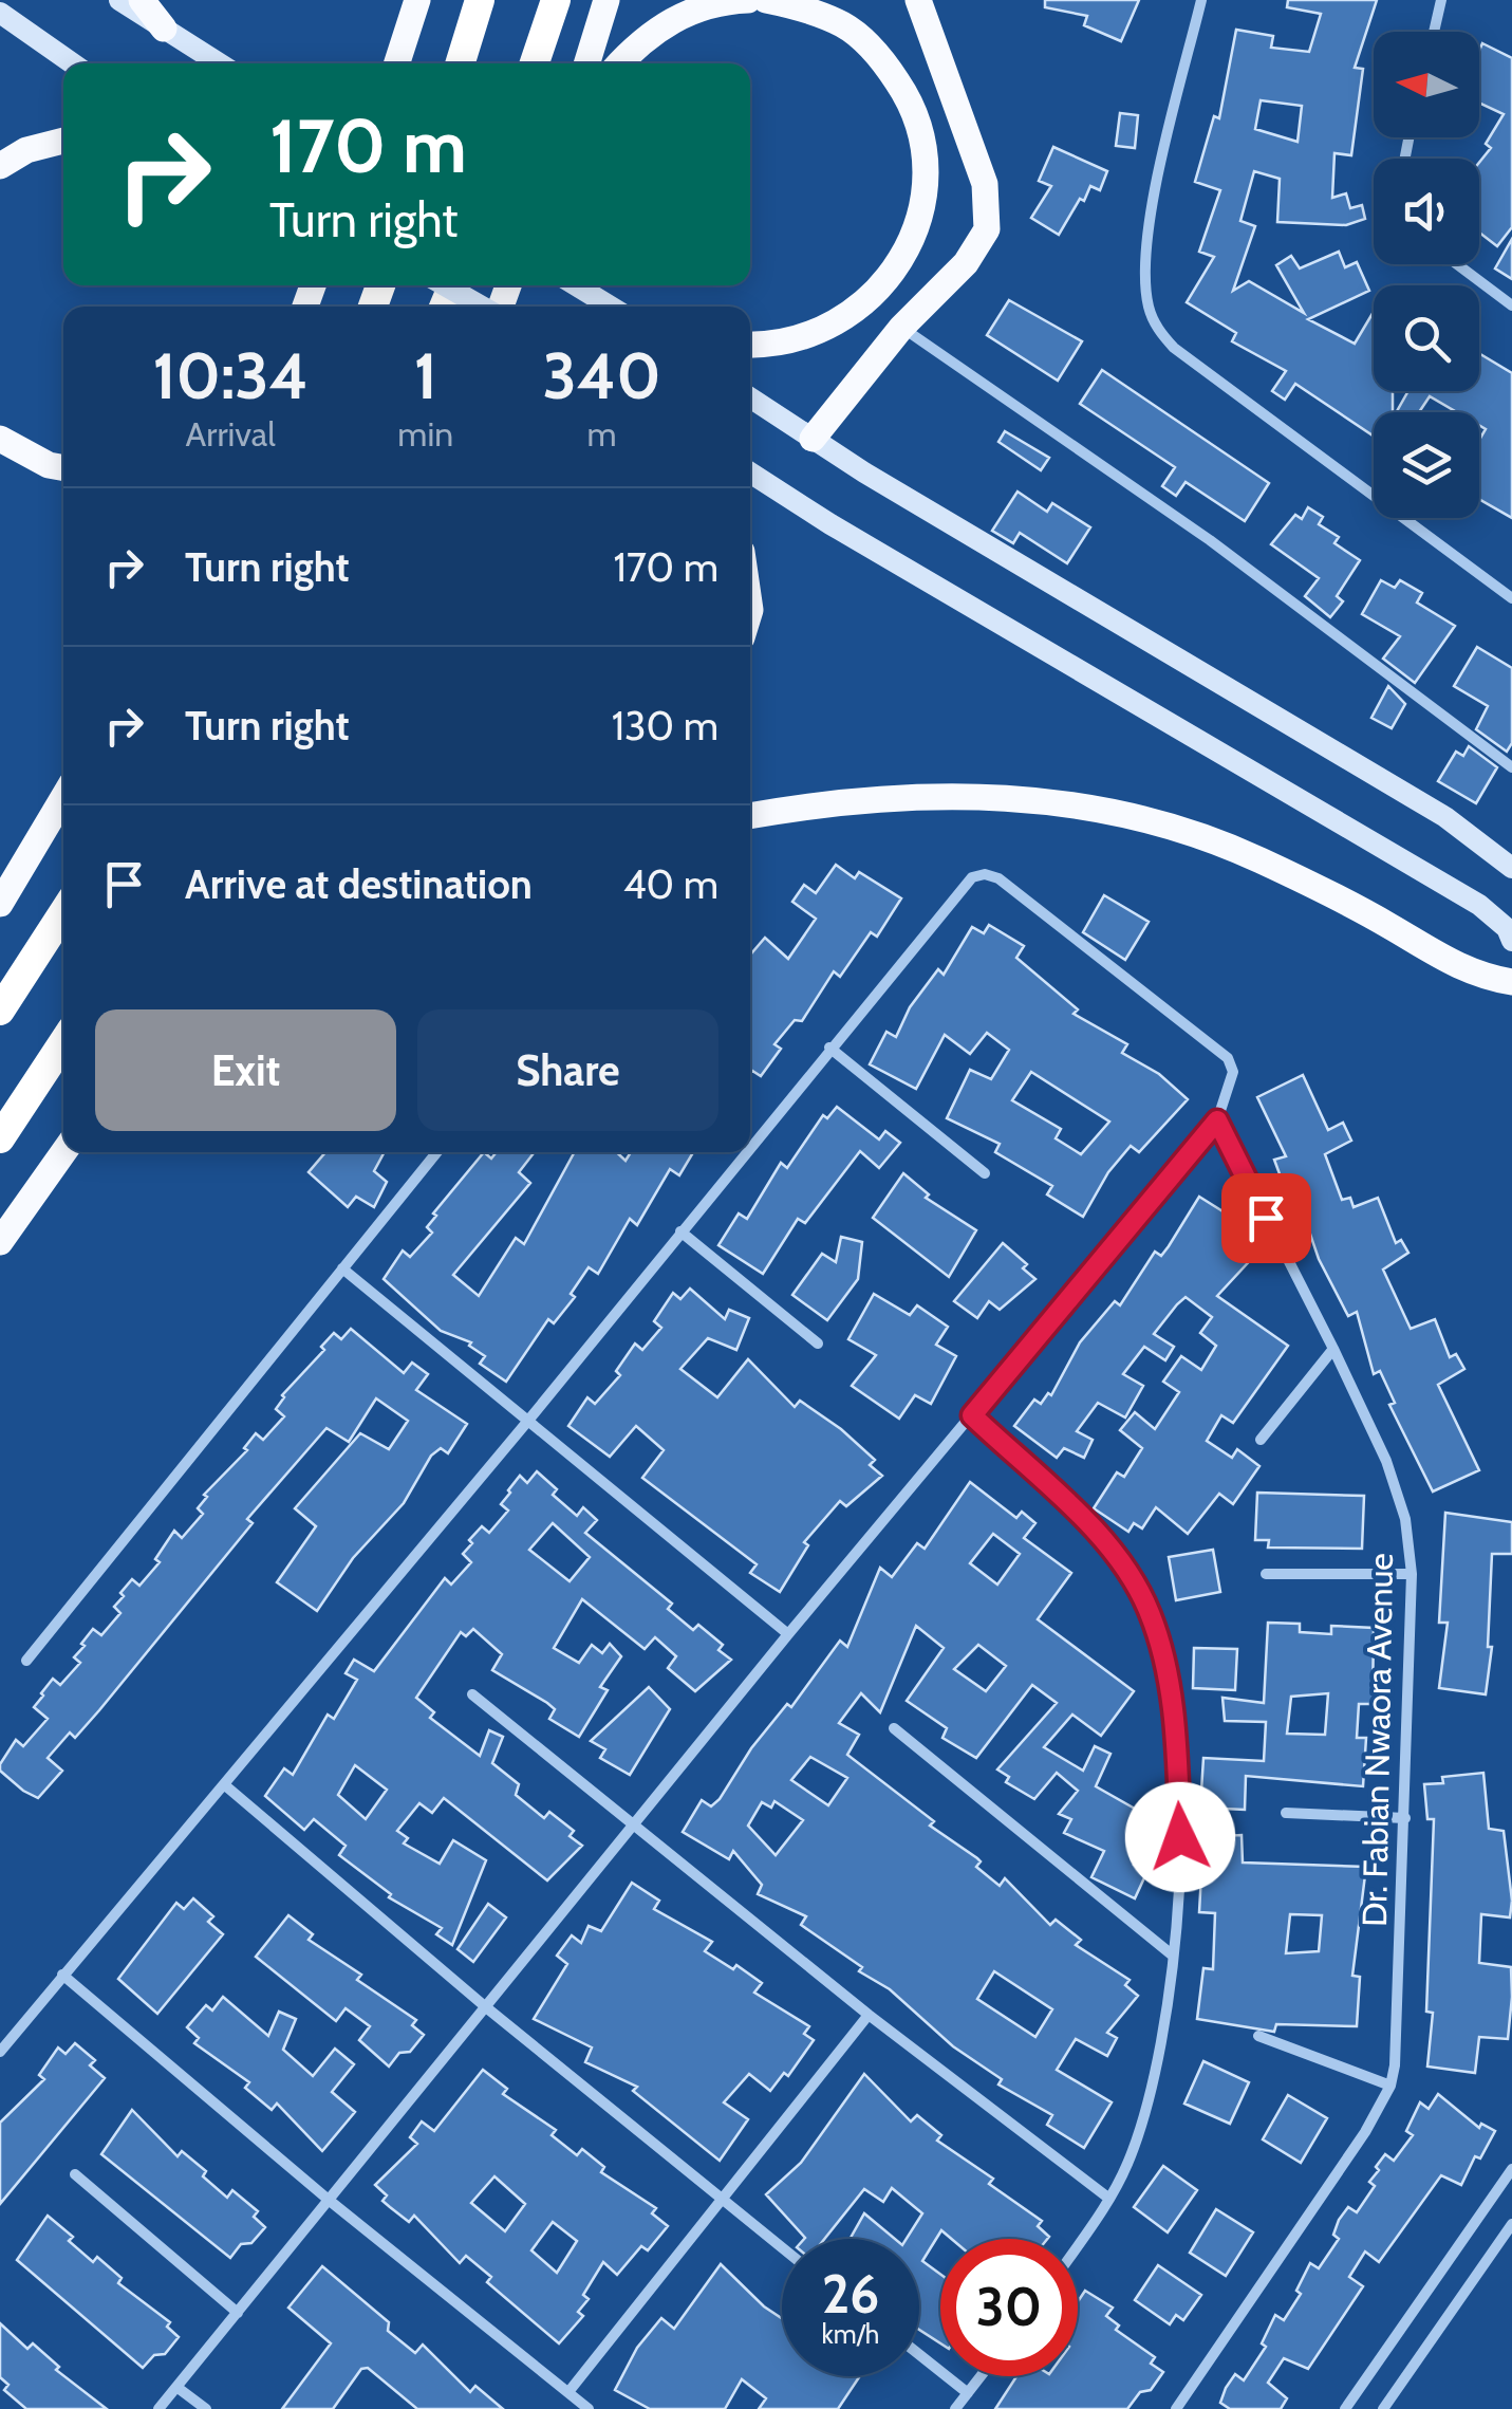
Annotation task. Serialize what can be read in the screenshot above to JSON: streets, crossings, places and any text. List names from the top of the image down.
{
  "streets": {
    "street": ["Dr. Fabian Nwaora Avenue"]
  },
  "north": "left",
  "page": {
    "turn": ["170 m", "Turn right"],
    "eta": [
      "10:34",
      "Arrival",
      "1",
      "min",
      "340",
      "m"
    ],
    "list": [
      {
        "name": "Turn right",
        "value": "170 m"
      },
      {
        "name": "Turn right",
        "value": "130 m"
      },
      {
        "name": "Arrive at destination",
        "value": "40 m"
      }
    ],
    "buttons": ["Exit", "Share"],
    "speed": "26 km/h",
    "limit": "30"
  }
}
